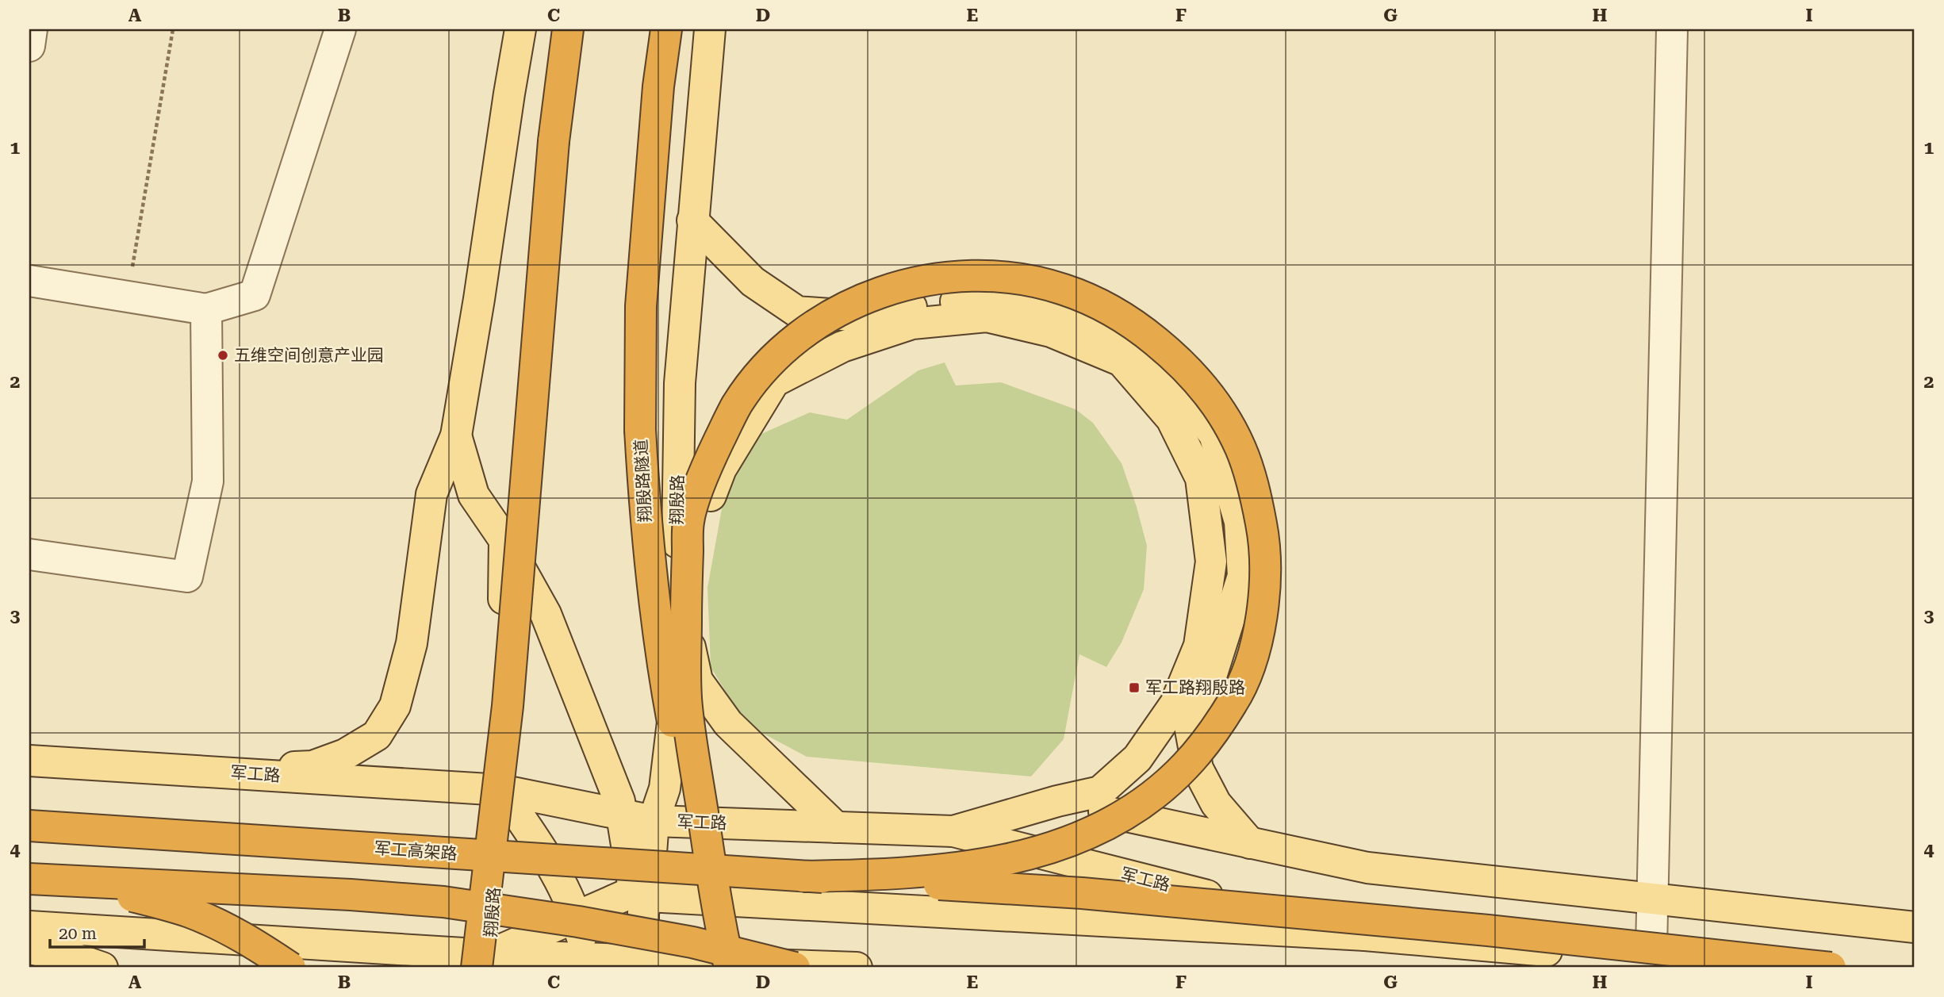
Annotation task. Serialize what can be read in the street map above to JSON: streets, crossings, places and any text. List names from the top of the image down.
{
  "streets": {
    "highway": ["翔殷路隧道", "军工高架路"],
    "main road": ["翔殷路", "军工路"]
  },
  "crossings": [
    ["翔殷路", "军工路"]
  ],
  "places": {
    "other": ["五维空间创意产业园"],
    "transit": ["军工路翔殷路"]
  },
  "scale_bar": "20 m",
  "grid": {
    "columns": [
      "A",
      "B",
      "C",
      "D",
      "E",
      "F",
      "G",
      "H",
      "I"
    ],
    "rows": [
      "1",
      "2",
      "3",
      "4"
    ]
  }
}
